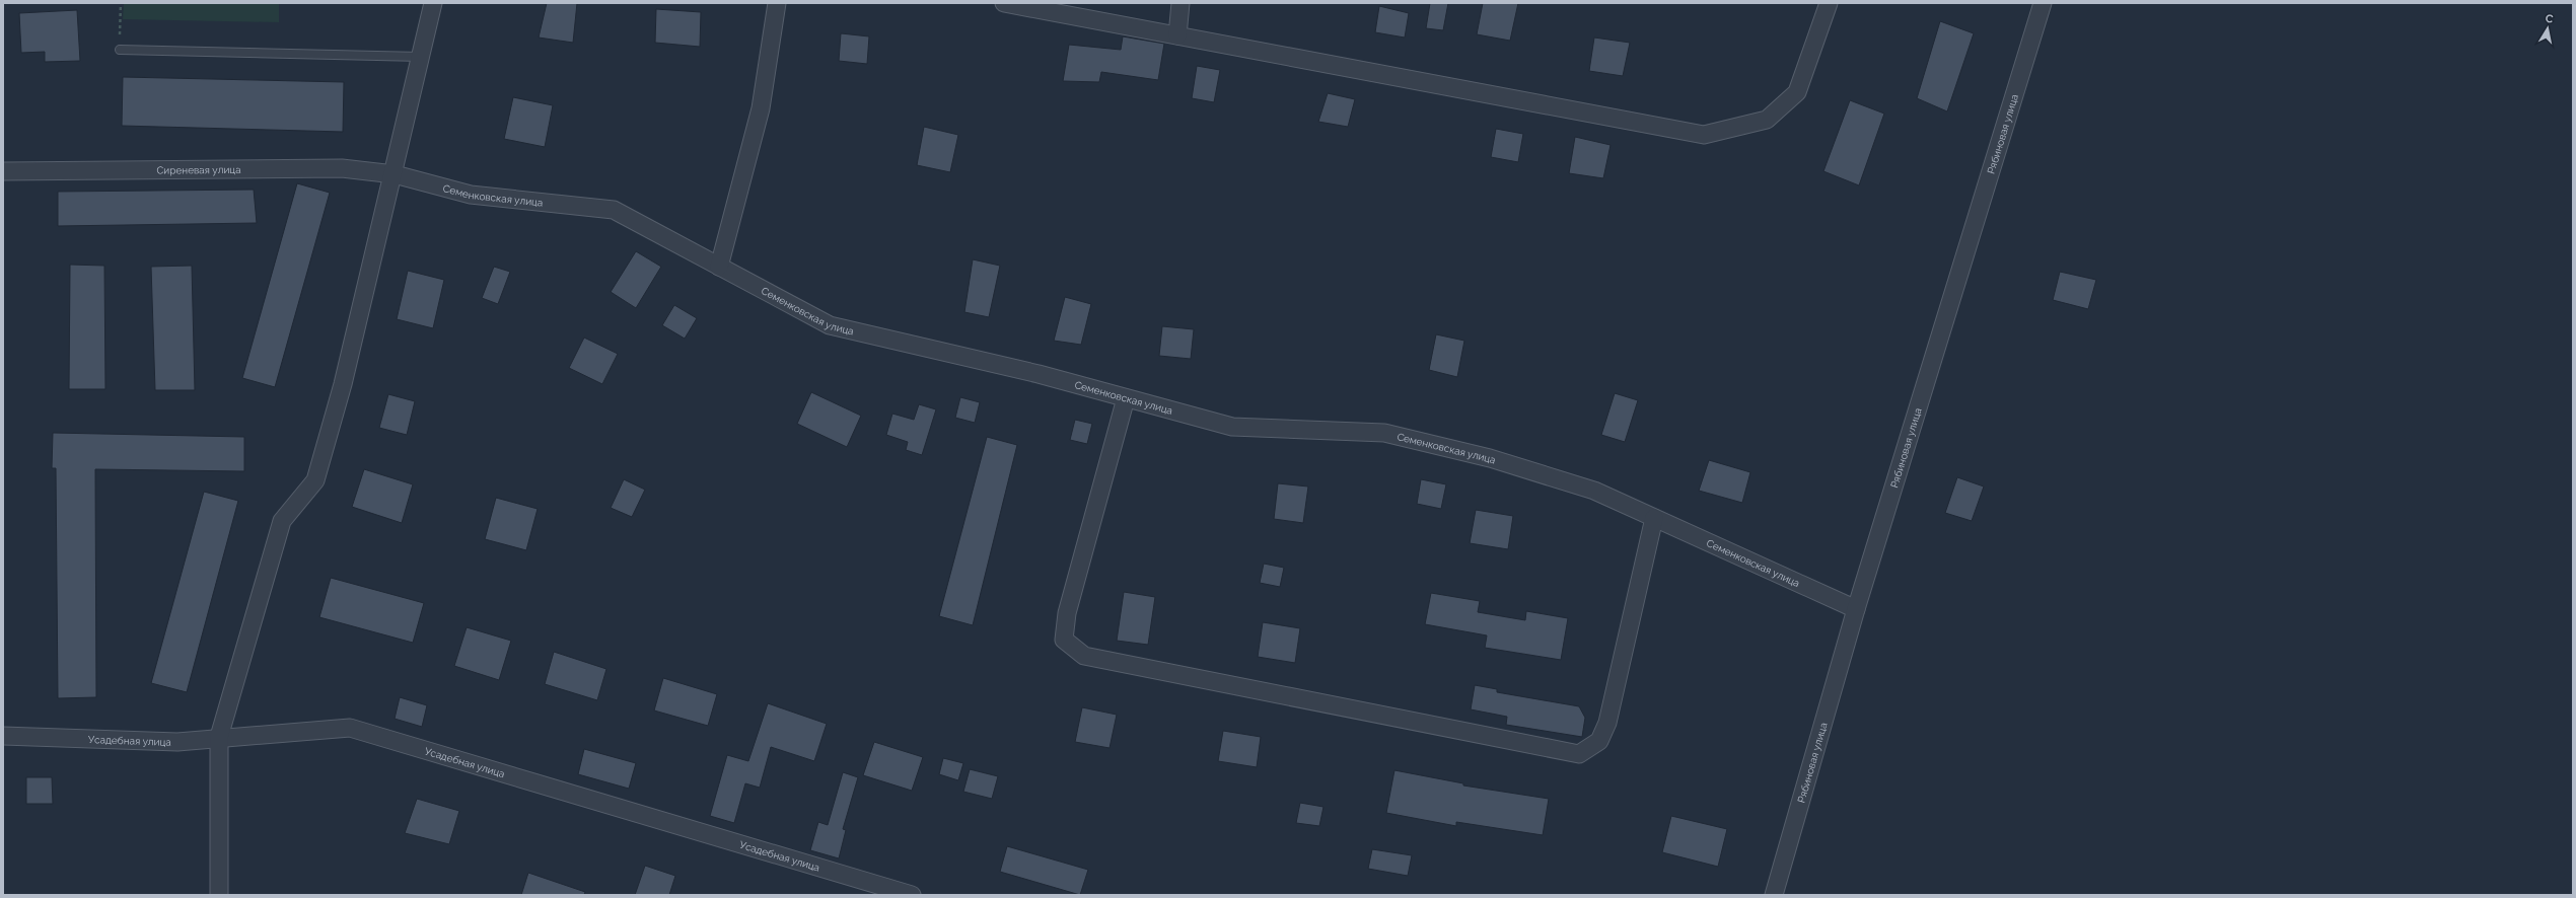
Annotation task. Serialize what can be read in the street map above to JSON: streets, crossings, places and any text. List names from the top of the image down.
{
  "streets": {
    "street": [
      "Рябиновая улица",
      "Сиреневая улица",
      "Семенковская улица",
      "Усадебная улица"
    ]
  },
  "crossings": [
    ["Рябиновая улица", "Семенковская улица"],
    ["Сиреневая улица", "Семенковская улица"]
  ],
  "north": "top"
}
